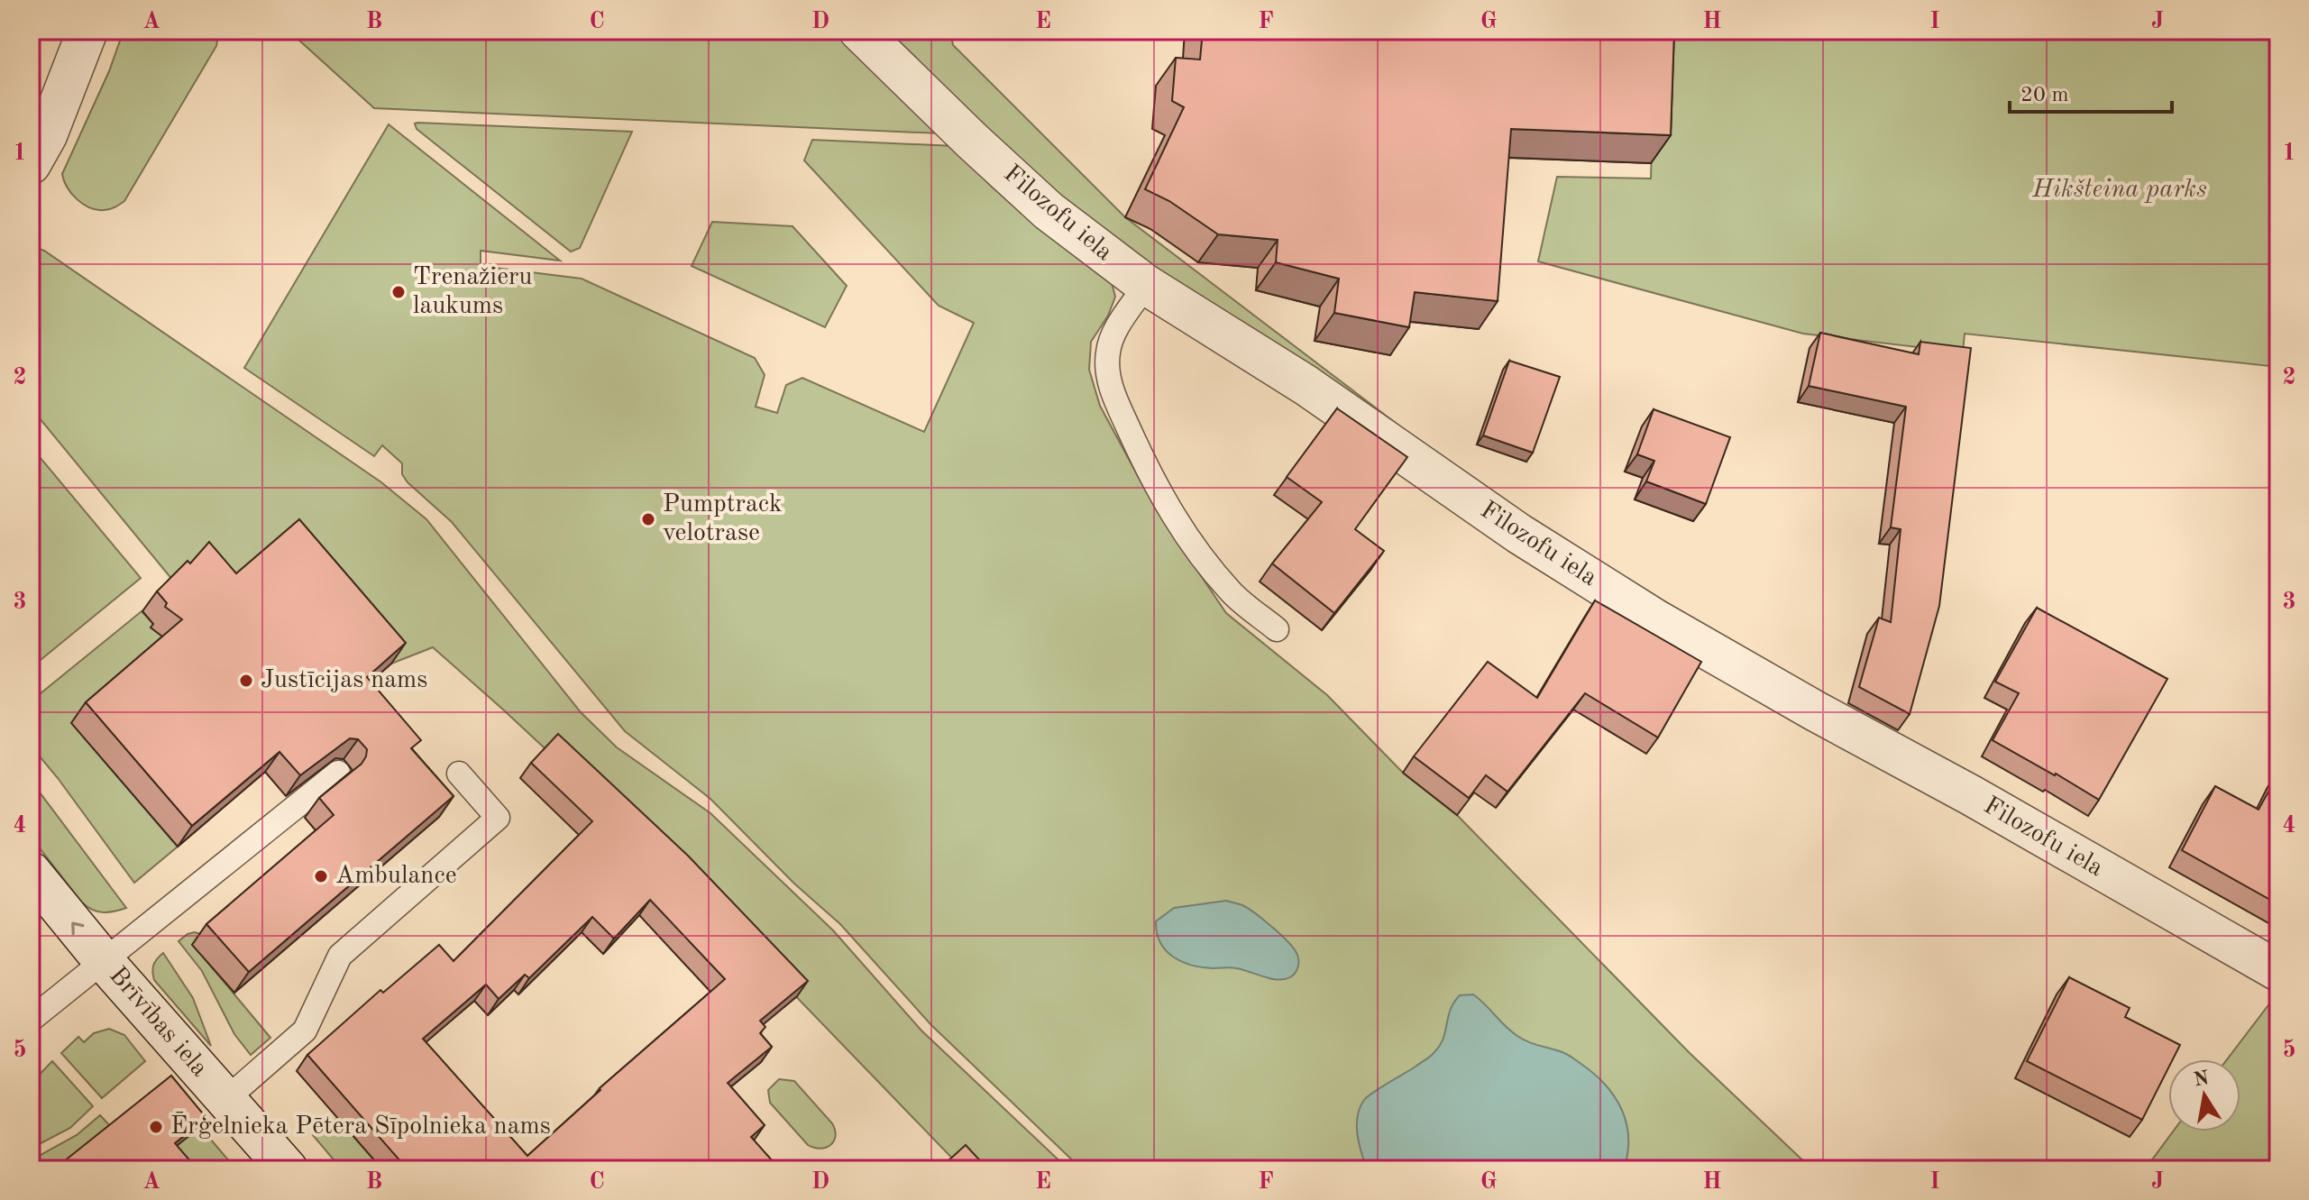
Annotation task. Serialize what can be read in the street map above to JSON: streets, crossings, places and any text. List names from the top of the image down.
{
  "streets": {
    "street": ["Filozofu iela", "Brīvības iela"]
  },
  "parks": ["Hikšteina parks"],
  "places": [
    "Trenažieru laukums",
    "Pumptrack velotrase",
    "Justīcijas nams",
    "Ambulance",
    "Ērģelnieka Pētera Sīpolnieka nams"
  ],
  "scale_bar": "20 m",
  "north": "top",
  "grid": {
    "columns": [
      "A",
      "B",
      "C",
      "D",
      "E",
      "F",
      "G",
      "H",
      "I",
      "J"
    ],
    "rows": [
      "1",
      "2",
      "3",
      "4",
      "5"
    ]
  }
}
